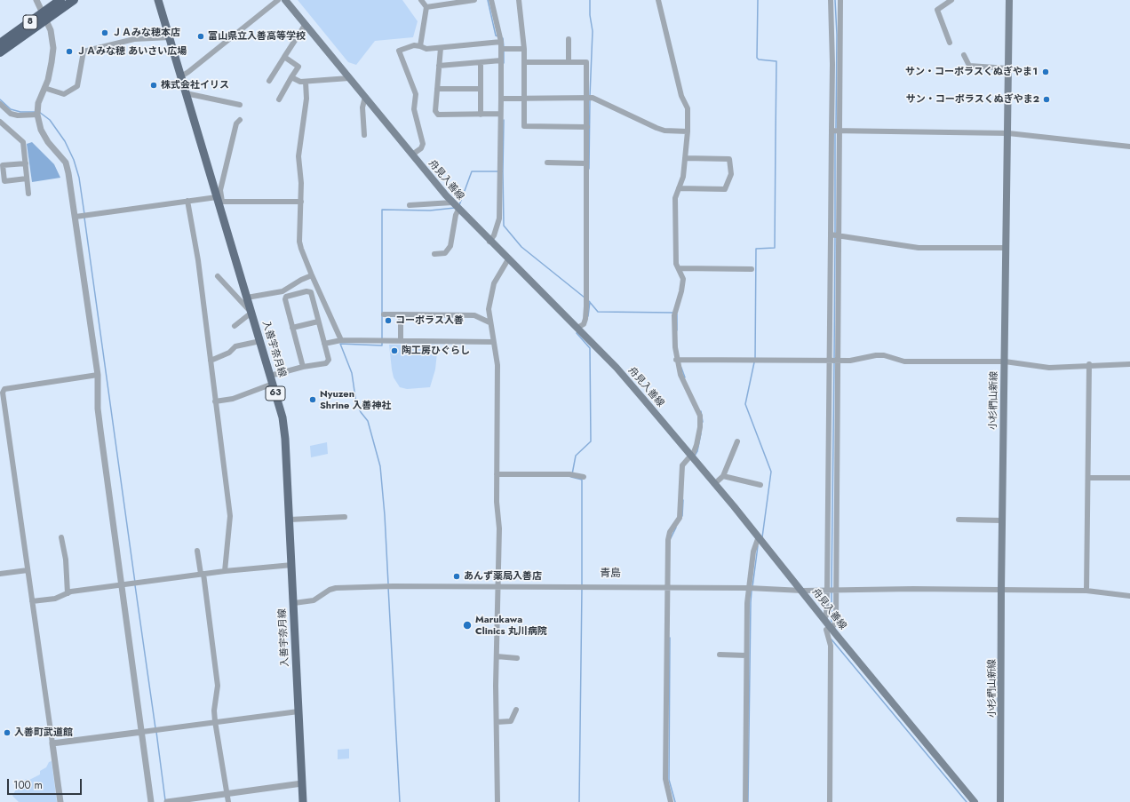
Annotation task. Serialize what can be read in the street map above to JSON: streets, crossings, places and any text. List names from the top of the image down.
{
  "streets": {
    "highway": ["8"],
    "main road": [
      "舟見入善線",
      "入善宇奈月線",
      "63",
      "小杉椚山新線"
    ]
  },
  "districts": ["青島"],
  "places": [
    "ＪＡみな穂本店",
    "富山県立入善高等学校",
    "ＪＡみな穂 あいさい広場",
    "サン・コーポラスくぬぎやま１",
    "株式会社イリス",
    "サン・コーポラスくぬぎやま2",
    "コーポラス入善",
    "陶工房ひぐらし",
    "Nyuzen Shrine 入善神社",
    "あんず薬局入善店",
    "Marukawa Clinics 丸川病院",
    "入善町武道館"
  ],
  "scale_bar": "100 m"
}
